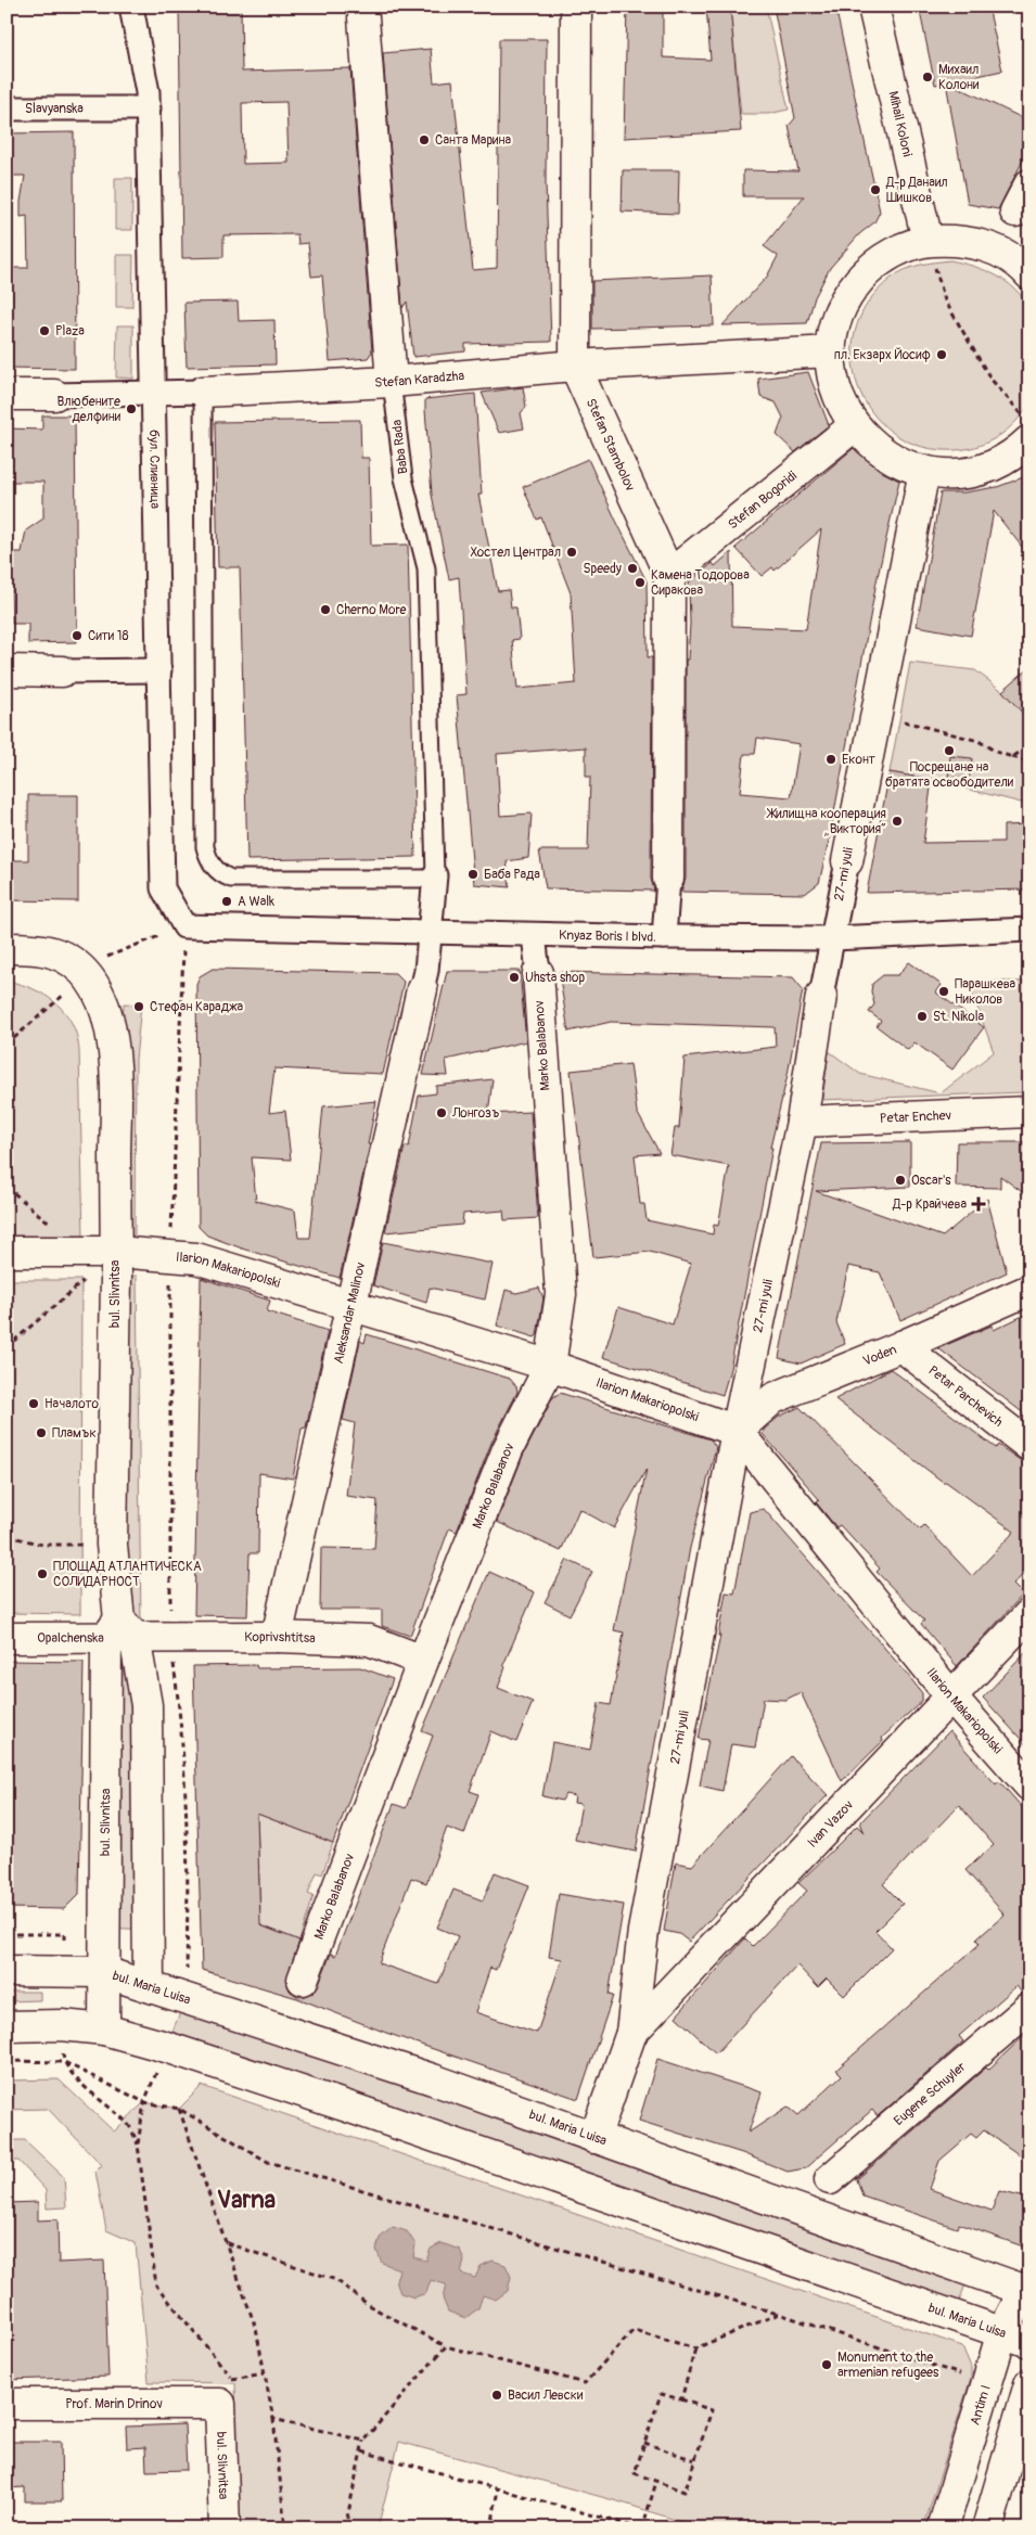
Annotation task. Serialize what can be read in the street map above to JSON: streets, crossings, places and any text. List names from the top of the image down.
{
  "streets": {
    "street": [
      "Slavyanska",
      "Mihail Koloni",
      "Stefan Karadzha",
      "Stefan Stambolov",
      "Baba Rada",
      "бул. Сливница",
      "Stefan Bogoridi",
      "27-mi yuli",
      "Knyaz Boris I blvd.",
      "Marko Balabanov",
      "Petar Enchev",
      "Ilarion Makariopolski",
      "bul. Slivnitsa",
      "Aleksandar Malinov",
      "Voden",
      "Petar Parchevich",
      "Opalchenska",
      "Koprivshtitsa",
      "Ivan Vazov",
      "bul. Maria Luisa",
      "Eugene Schuyler",
      "Prof. Marin Drinov",
      "Antim I"
    ]
  },
  "crossings": [
    ["Slavyanska", "бул. Сливница"],
    ["Stefan Karadzha", "Stefan Stambolov"],
    ["Stefan Karadzha", "Baba Rada"],
    ["Stefan Karadzha", "бул. Сливница"],
    ["Stefan Stambolov", "Stefan Bogoridi"],
    ["бул. Сливница", "Knyaz Boris I blvd."],
    ["27-mi yuli", "Knyaz Boris I blvd."],
    ["27-mi yuli", "Petar Enchev"],
    ["27-mi yuli", "Ilarion Makariopolski"],
    ["27-mi yuli", "Voden"],
    ["27-mi yuli", "Ivan Vazov"],
    ["27-mi yuli", "bul. Maria Luisa"],
    ["Marko Balabanov", "Ilarion Makariopolski"],
    ["Marko Balabanov", "Koprivshtitsa"],
    ["Ilarion Makariopolski", "bul. Slivnitsa"],
    ["Ilarion Makariopolski", "Aleksandar Malinov"],
    ["Ilarion Makariopolski", "Voden"],
    ["Ilarion Makariopolski", "Ivan Vazov"],
    ["bul. Slivnitsa", "Opalchenska"],
    ["bul. Slivnitsa", "Koprivshtitsa"],
    ["bul. Slivnitsa", "bul. Maria Luisa"],
    ["bul. Slivnitsa", "Prof. Marin Drinov"],
    ["Aleksandar Malinov", "Koprivshtitsa"],
    ["Voden", "Petar Parchevich"],
    ["Opalchenska", "Koprivshtitsa"],
    ["bul. Maria Luisa", "Antim I"]
  ],
  "districts": ["Varna"],
  "places": {
    "other": [
      "Михаил Колони",
      "Санта Марина",
      "Д-р Данаил Шишков",
      "Plaza",
      "пл. Екзарх Йосиф",
      "Влюбените делфини",
      "Хостел Централ",
      "Speedy",
      "Камена Тодорова Сиракова",
      "Cherno More",
      "Сити 18",
      "Посрещане на братята освободители",
      "Еконт",
      "Жилищна кооперация „Виктория“",
      "Баба Рада",
      "A Walk",
      "Uhsta shop",
      "Парашкева Николов",
      "Стефан Караджа",
      "St. Nikola",
      "Лонгозъ",
      "Oscar's",
      "Началото",
      "Пламък",
      "ПЛОЩАД АТЛАНТИЧЕСКА СОЛИДАРНОСТ",
      "Monument to the armenian refugees",
      "Васил Левски"
    ],
    "health": ["Д-р Крайчева"]
  }
}
